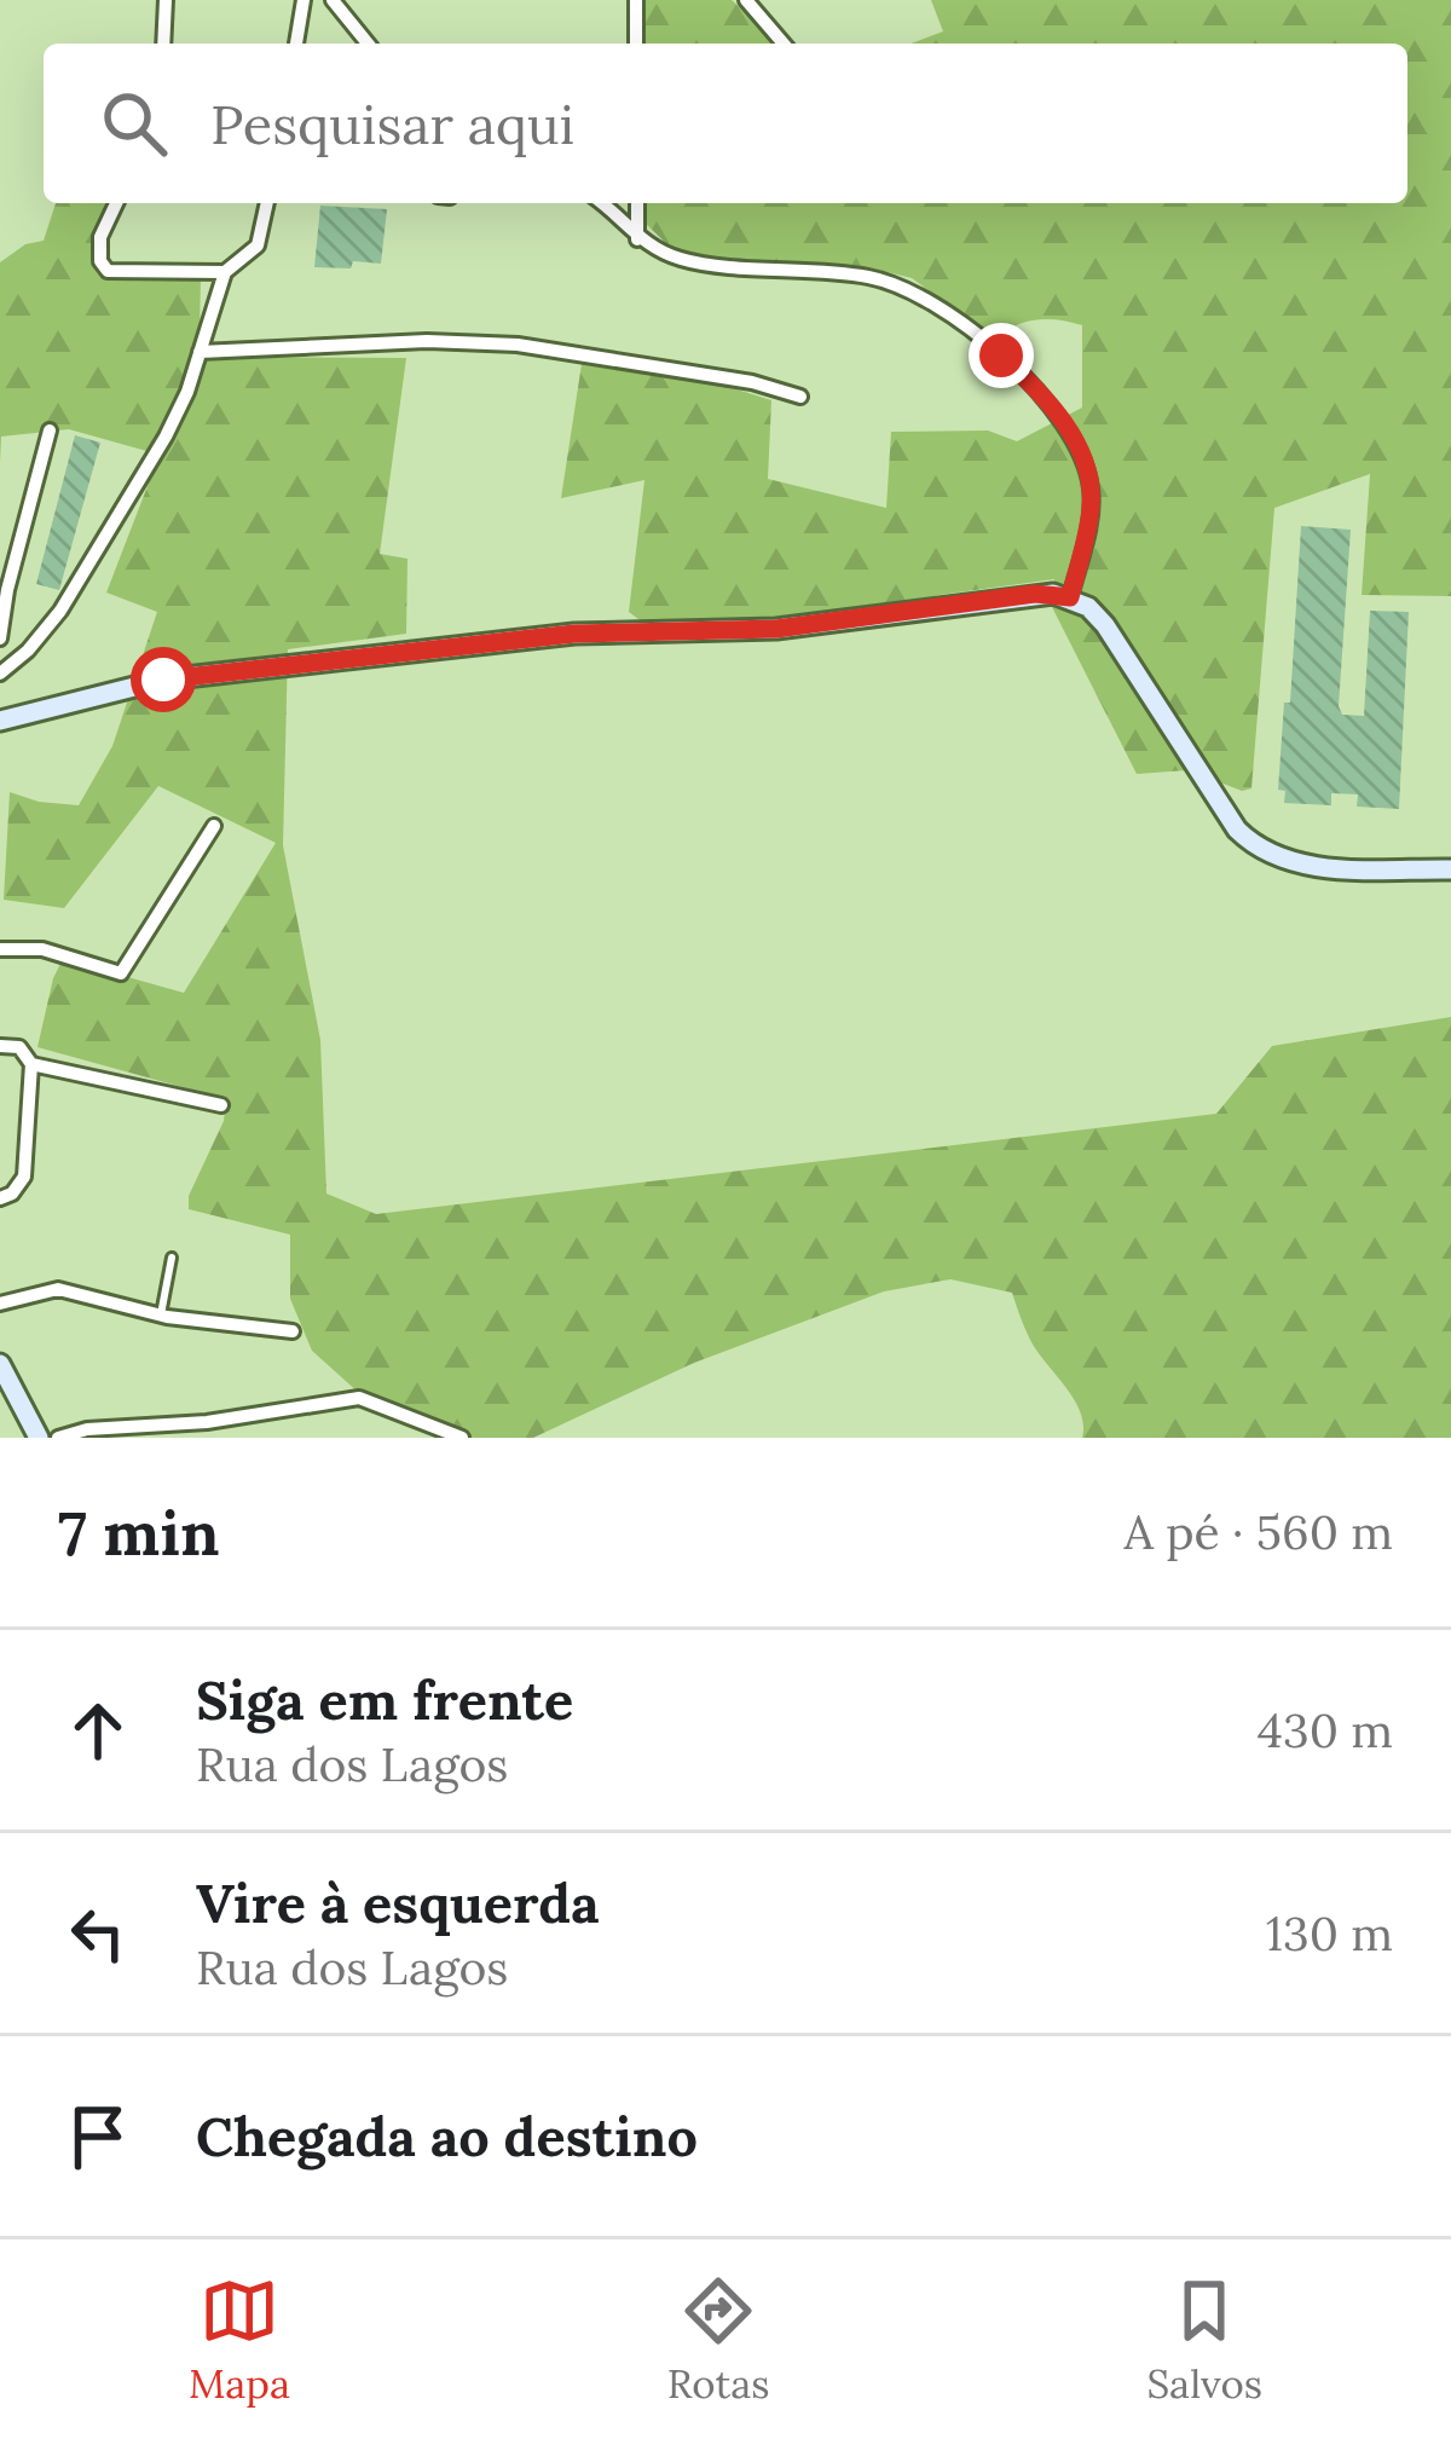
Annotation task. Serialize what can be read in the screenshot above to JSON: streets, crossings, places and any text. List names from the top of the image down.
{
  "page": {
    "search": "Pesquisar aqui",
    "heading": ["7 min", "A pé · 560 m"],
    "list": [
      ["Siga em frente", "Rua dos Lagos", "430 m"],
      ["Vire à esquerda", "Rua dos Lagos", "130 m"],
      "Chegada ao destino"
    ],
    "nav": ["Mapa", "Rotas", "Salvos"]
  }
}
